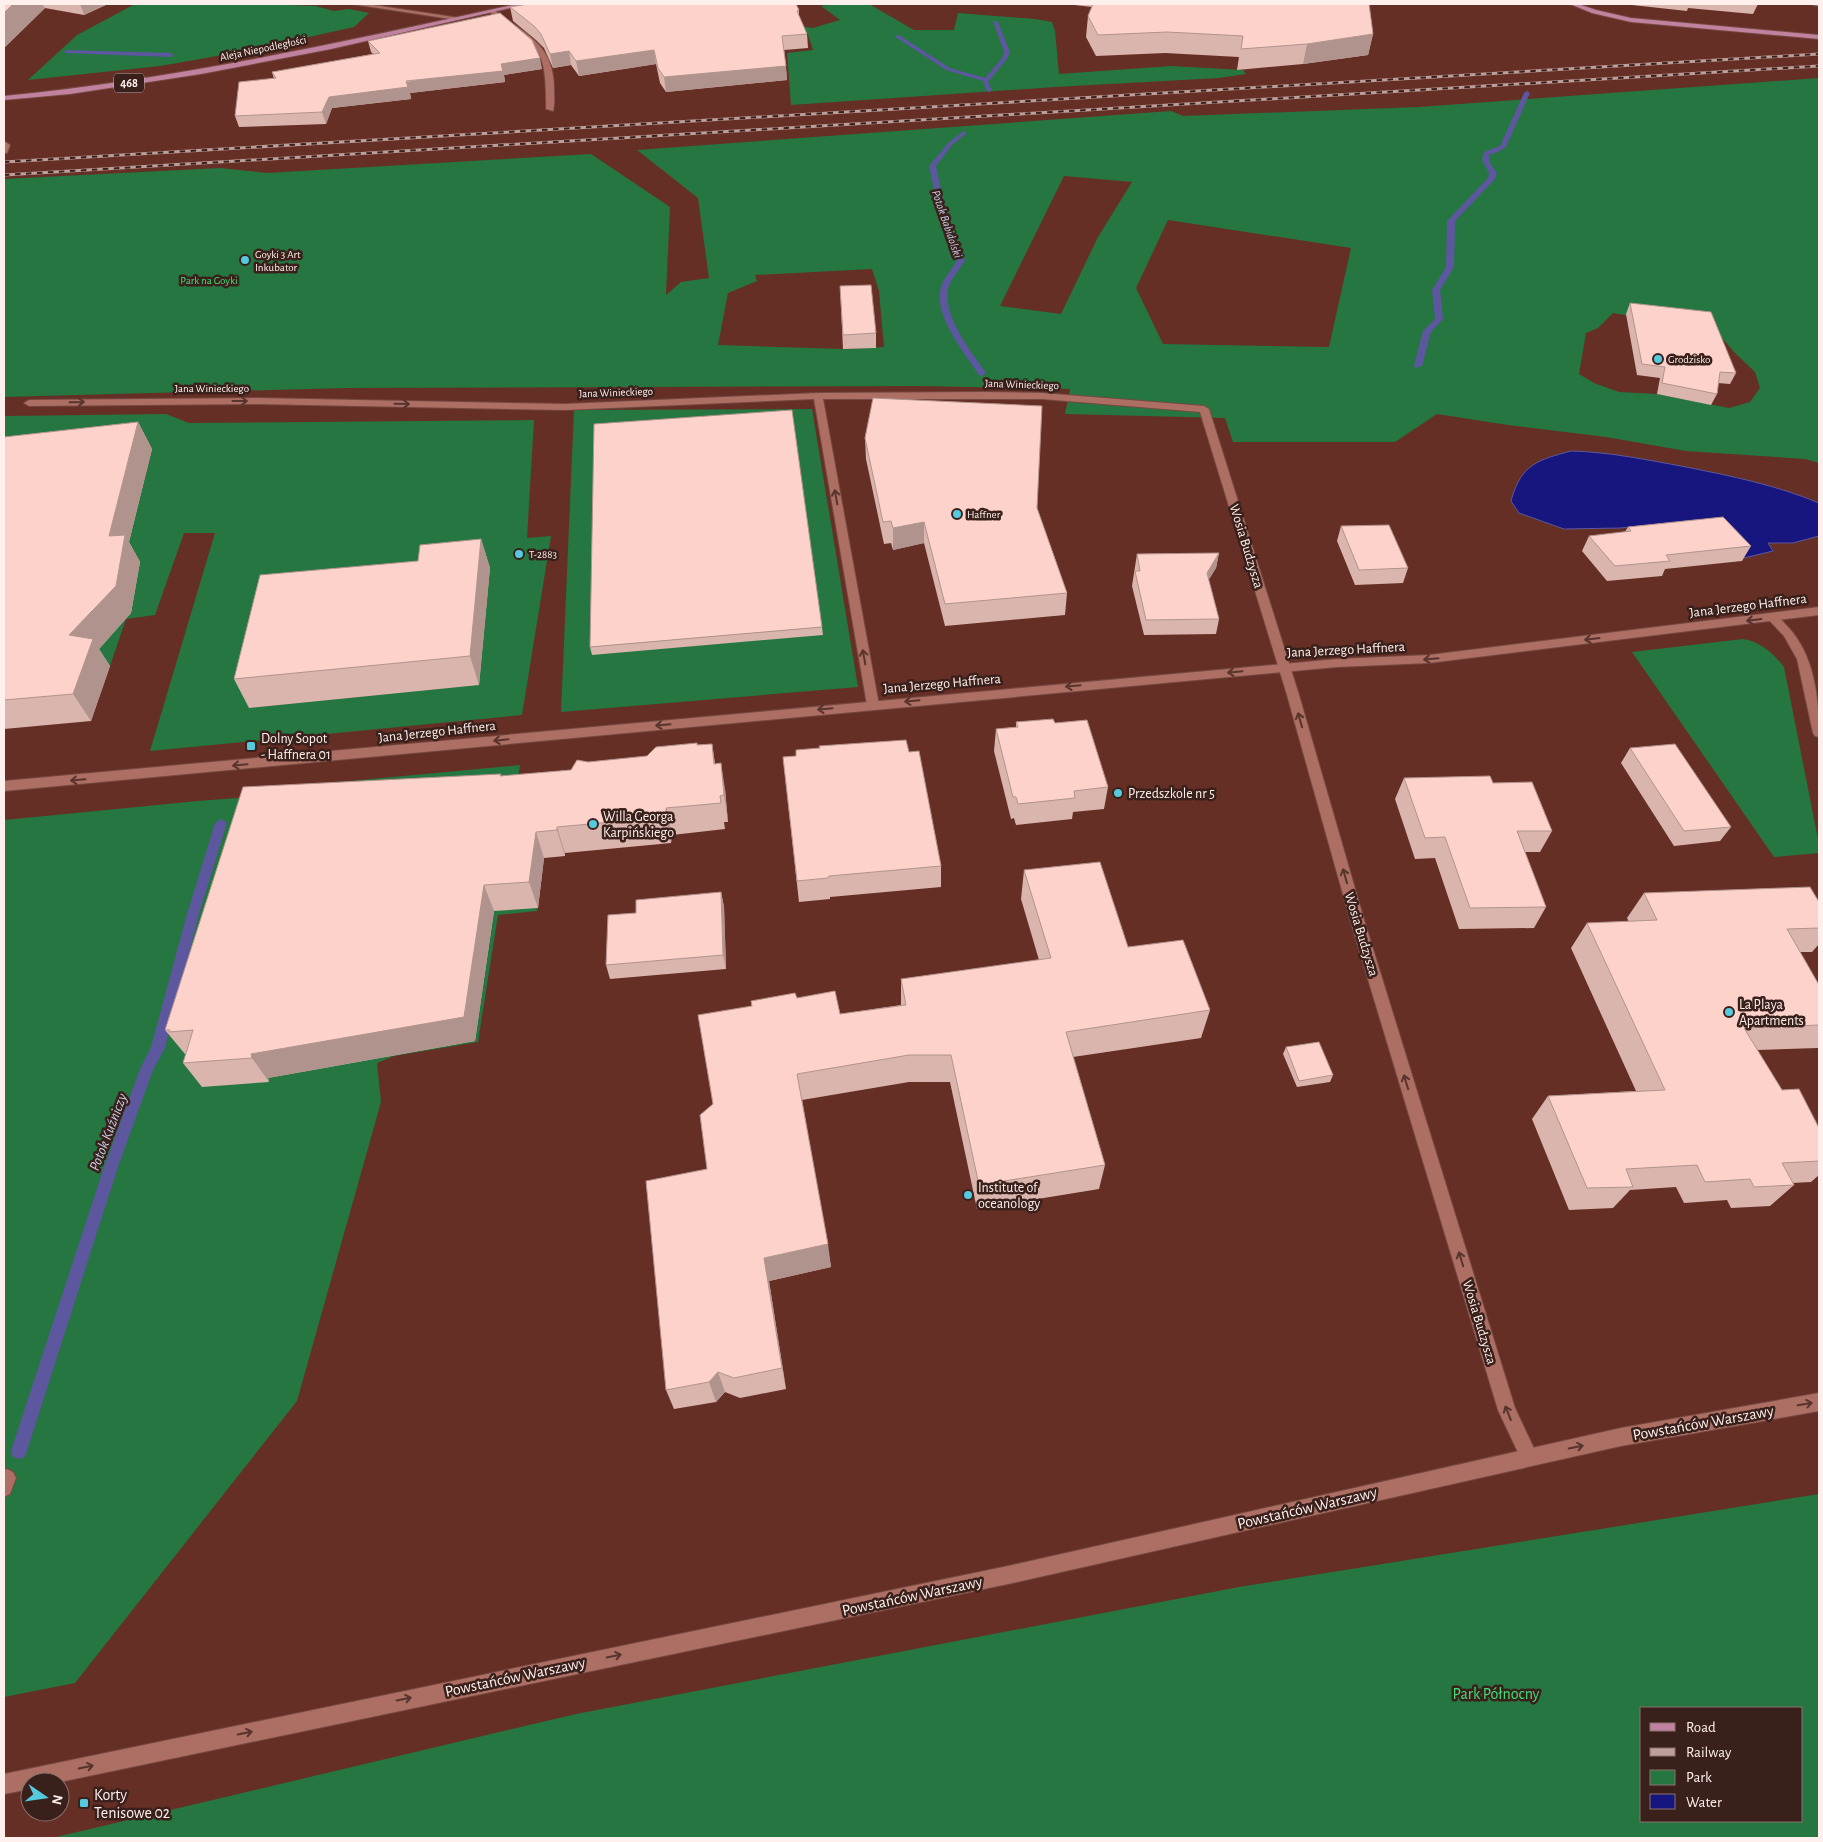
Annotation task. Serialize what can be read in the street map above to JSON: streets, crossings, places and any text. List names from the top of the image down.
{
  "streets": {
    "main road": ["Aleja Niepodległości", "468"],
    "street": [
      "Jana Winieckiego",
      "Wosia Budzysza",
      "Jana Jerzego Haffnera",
      "Powstańców Warszawy"
    ]
  },
  "crossings": [
    ["Jana Winieckiego", "Wosia Budzysza"],
    ["Jana Winieckiego", "Jana Jerzego Haffnera"],
    ["Wosia Budzysza", "Jana Jerzego Haffnera"],
    ["Wosia Budzysza", "Powstańców Warszawy"]
  ],
  "one_way": [
    "Jana Winieckiego",
    "Wosia Budzysza",
    "Jana Jerzego Haffnera",
    "Powstańców Warszawy"
  ],
  "water": ["Potok Babidolski", "Potok Kuźniczy"],
  "parks": ["Park na Goyki", "Park Północny"],
  "places": {
    "other": [
      "Goyki 3 Art Inkubator",
      "Grodzisko",
      "Haffner",
      "T-2883",
      "Przedszkole nr 5",
      "Willa Georga Karpińskiego",
      "La Playa Apartments",
      "Institute of oceanology"
    ],
    "transit": ["Dolny Sopot - Haffnera 01", "Korty Tenisowe 02"]
  },
  "legend": [
    "Road",
    "Railway",
    "Park",
    "Water"
  ],
  "north": "right"
}
